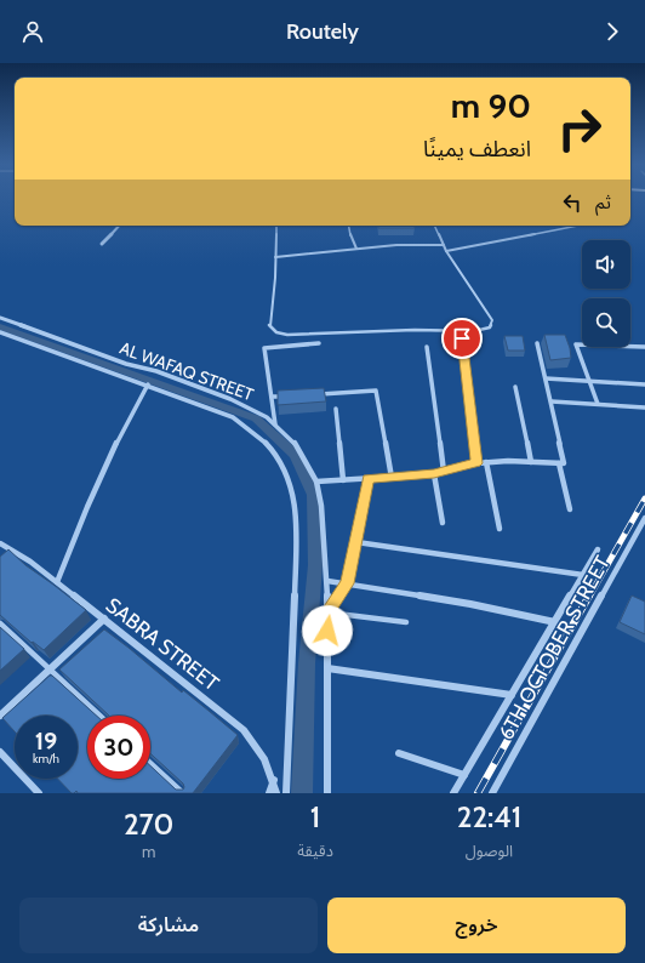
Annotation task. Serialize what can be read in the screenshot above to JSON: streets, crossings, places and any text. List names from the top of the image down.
{
  "streets": {
    "street": ["AL WAFAQ STREET", "SABRA STREET", "6TH OCTOBER STREET"]
  },
  "page": {
    "header": "Routely",
    "turn": ["90 m", "انعطف يمينًا"],
    "then": "ثم",
    "speed": "19 km/h",
    "limit": "30",
    "eta": [
      "22:41",
      "الوصول",
      "1",
      "دقيقة",
      "270",
      "m"
    ],
    "buttons": ["خروج", "مشاركة"]
  }
}
